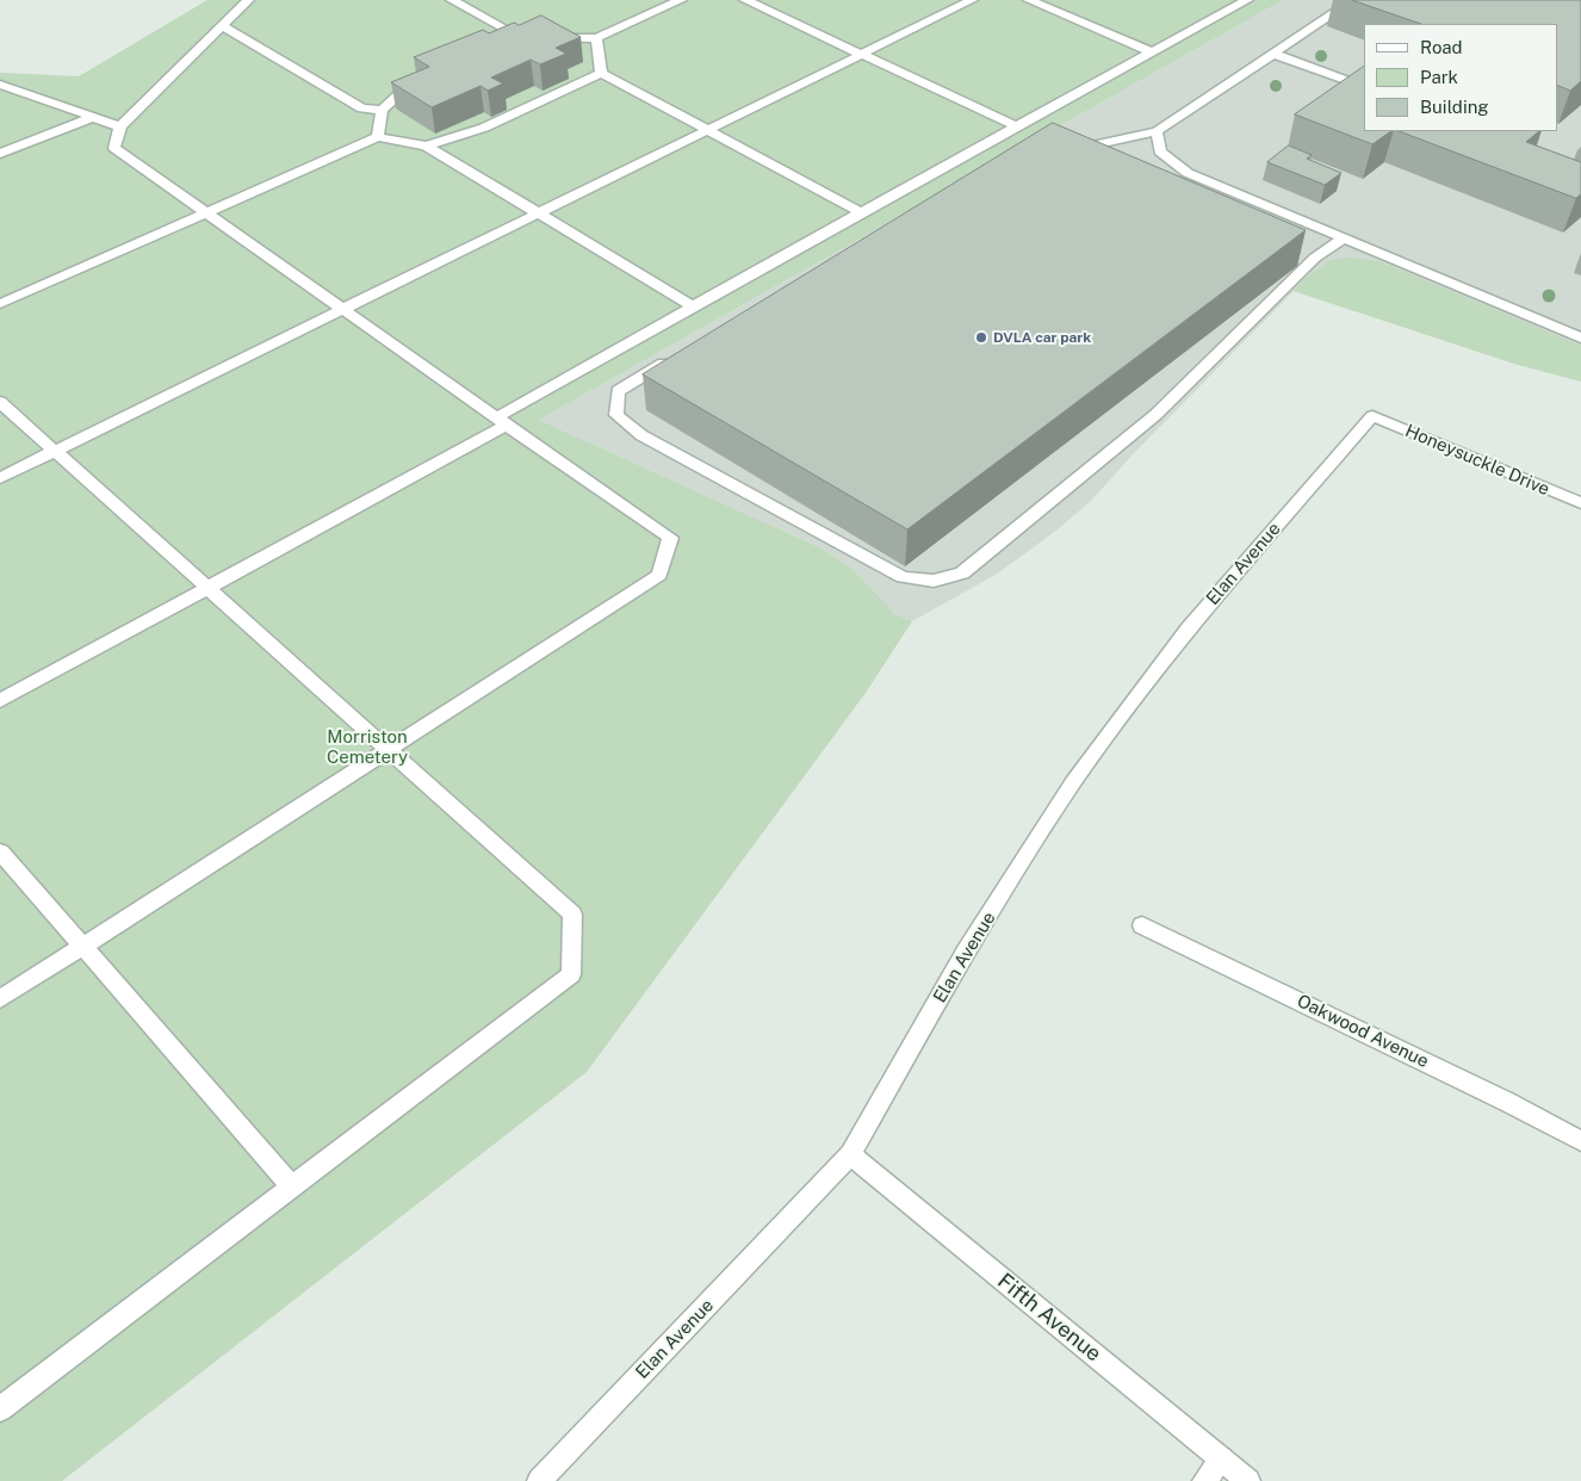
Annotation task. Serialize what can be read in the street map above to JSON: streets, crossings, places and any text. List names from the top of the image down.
{
  "streets": {
    "street": [
      "Honeysuckle Drive",
      "Elan Avenue",
      "Oakwood Avenue",
      "Fifth Avenue"
    ]
  },
  "crossings": [
    ["Honeysuckle Drive", "Elan Avenue"],
    ["Elan Avenue", "Fifth Avenue"]
  ],
  "parks": ["Morriston Cemetery"],
  "places": ["DVLA car park"],
  "legend": ["Road", "Park", "Building"]
}
